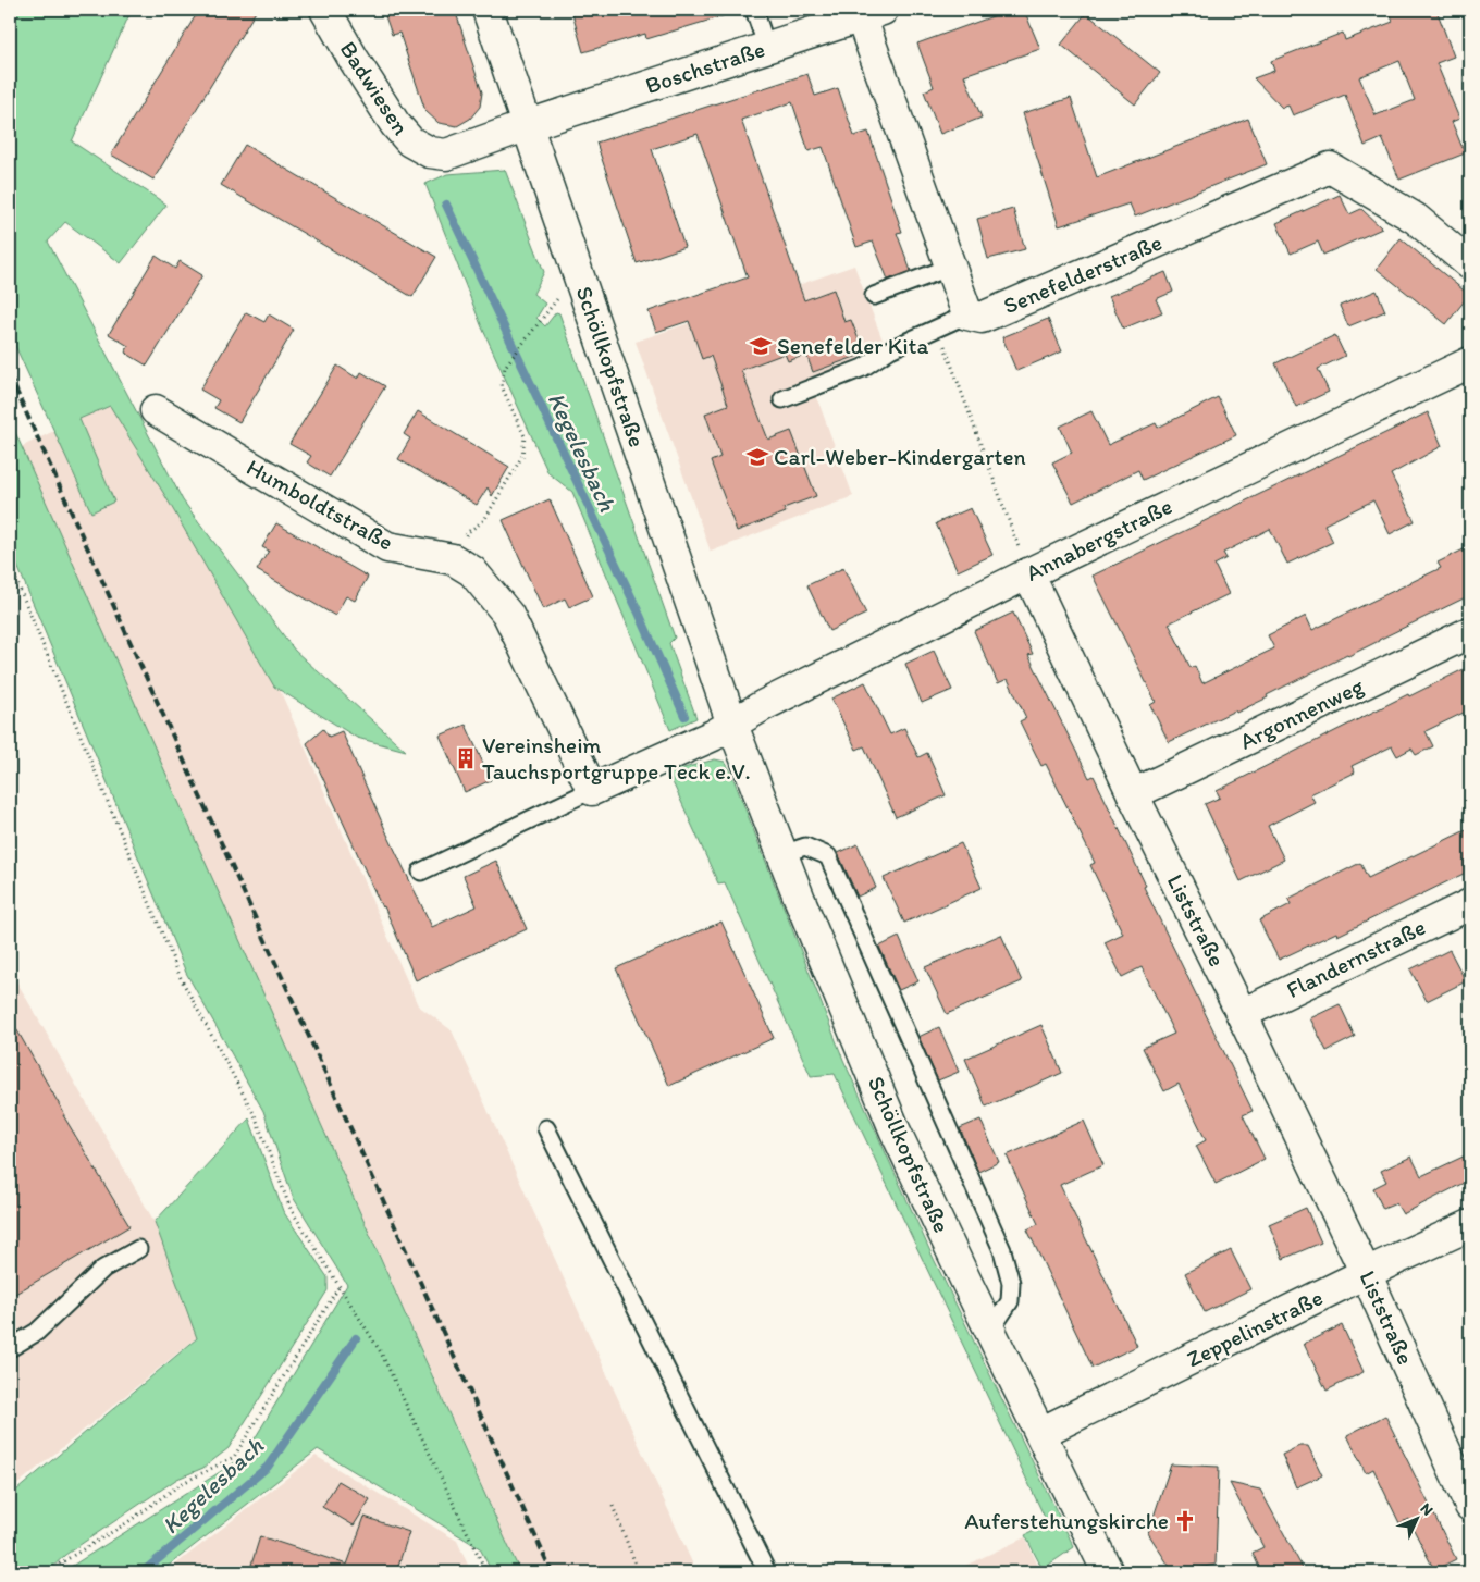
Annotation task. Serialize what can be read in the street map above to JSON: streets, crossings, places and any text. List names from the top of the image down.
{
  "streets": {
    "street": [
      "Boschstraße",
      "Badwiesen",
      "Senefelderstraße",
      "Schöllkopfstraße",
      "Humboldtstraße",
      "Annabergstraße",
      "Argonnenweg",
      "Liststraße",
      "Flandernstraße",
      "Zeppelinstraße"
    ]
  },
  "crossings": [
    ["Boschstraße", "Badwiesen"],
    ["Boschstraße", "Schöllkopfstraße"],
    ["Badwiesen", "Schöllkopfstraße"],
    ["Schöllkopfstraße", "Annabergstraße"],
    ["Schöllkopfstraße", "Zeppelinstraße"],
    ["Annabergstraße", "Liststraße"],
    ["Argonnenweg", "Liststraße"],
    ["Liststraße", "Flandernstraße"],
    ["Liststraße", "Zeppelinstraße"]
  ],
  "water": ["Kegelesbach"],
  "places": {
    "school or university": ["Senefelder Kita", "Carl-Weber-Kindergarten"],
    "building": ["Vereinsheim Tauchsportgruppe Teck e.V."],
    "church": ["Auferstehungskirche"]
  },
  "north": "top right"
}
